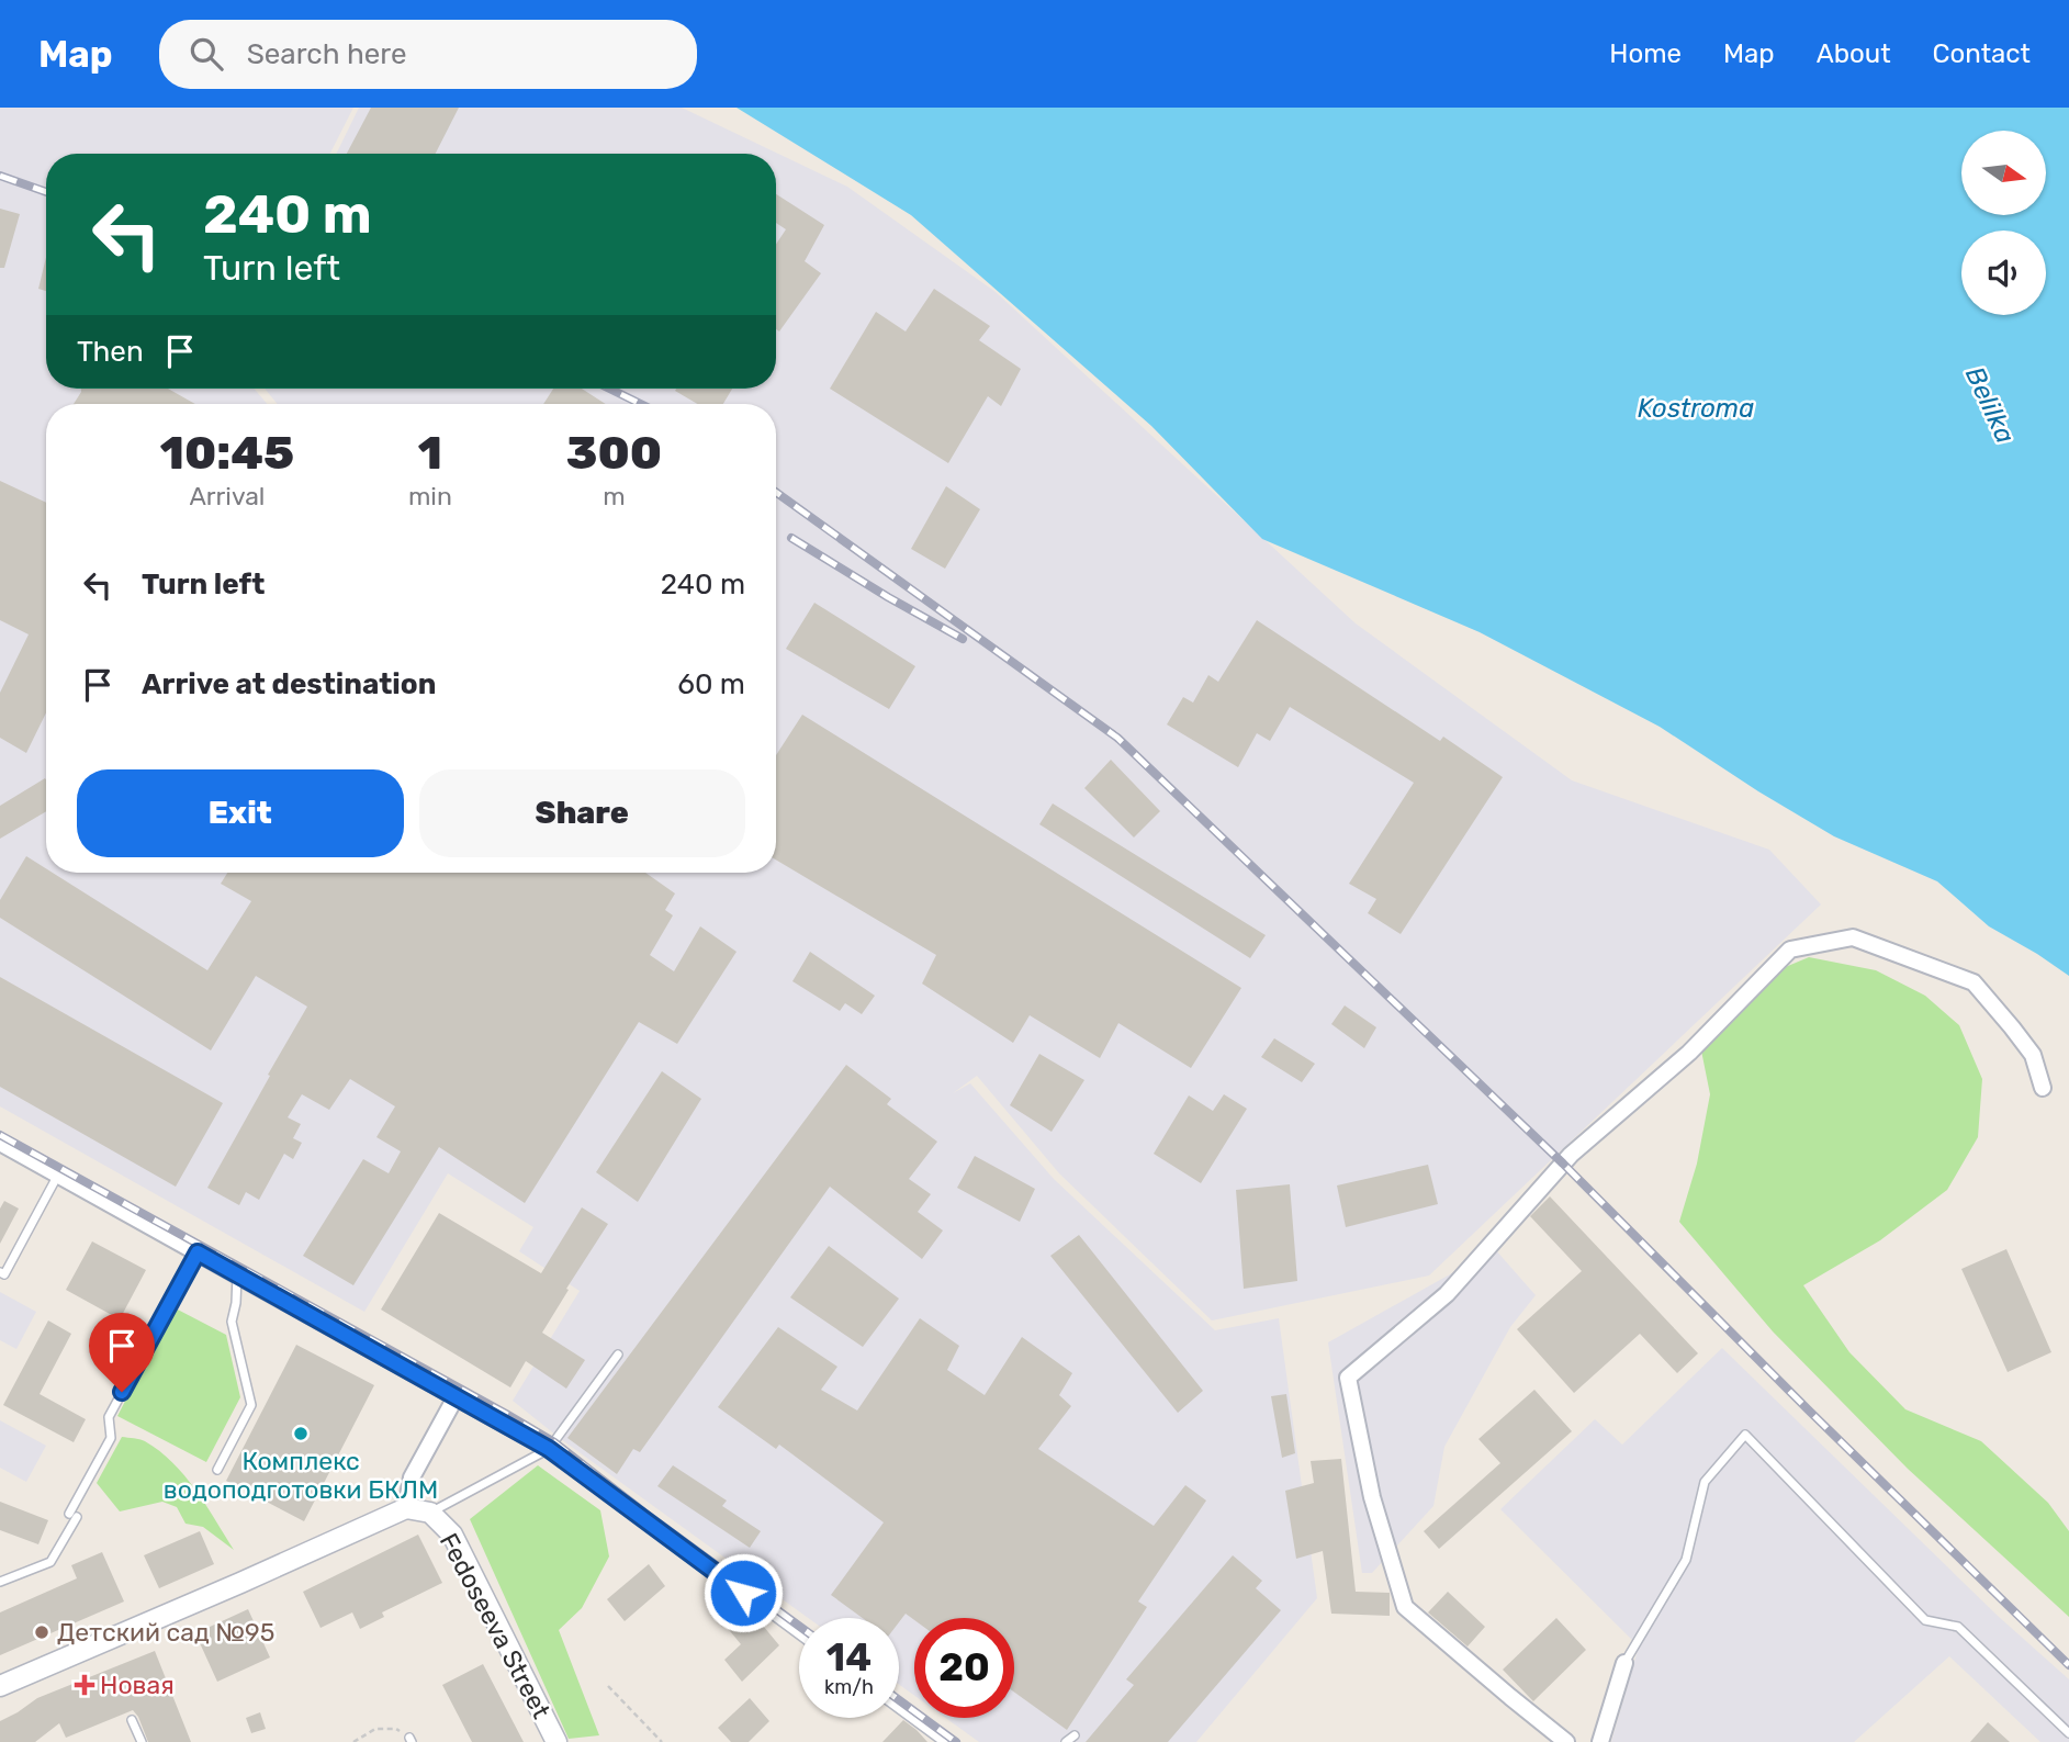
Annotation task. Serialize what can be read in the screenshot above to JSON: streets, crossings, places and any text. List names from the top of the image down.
{
  "streets": {
    "street": ["Fedoseeva Street"]
  },
  "water": ["Belilka", "Kostroma"],
  "places": {
    "other": ["Комплекс водоподготовки БКЛМ", "Детский сад №95"],
    "health": ["Новая"]
  },
  "north": "right",
  "page": {
    "header": "Map",
    "search": "Search here",
    "nav": [
      "Home",
      "Map",
      "About",
      "Contact"
    ],
    "turn": ["240 m", "Turn left"],
    "then": "Then",
    "eta": [
      "10:45",
      "Arrival",
      "1",
      "min",
      "300",
      "m"
    ],
    "list": [
      {
        "name": "Turn left",
        "value": "240 m"
      },
      {
        "name": "Arrive at destination",
        "value": "60 m"
      }
    ],
    "buttons": ["Exit", "Share"],
    "speed": "14 km/h",
    "limit": "20"
  }
}
